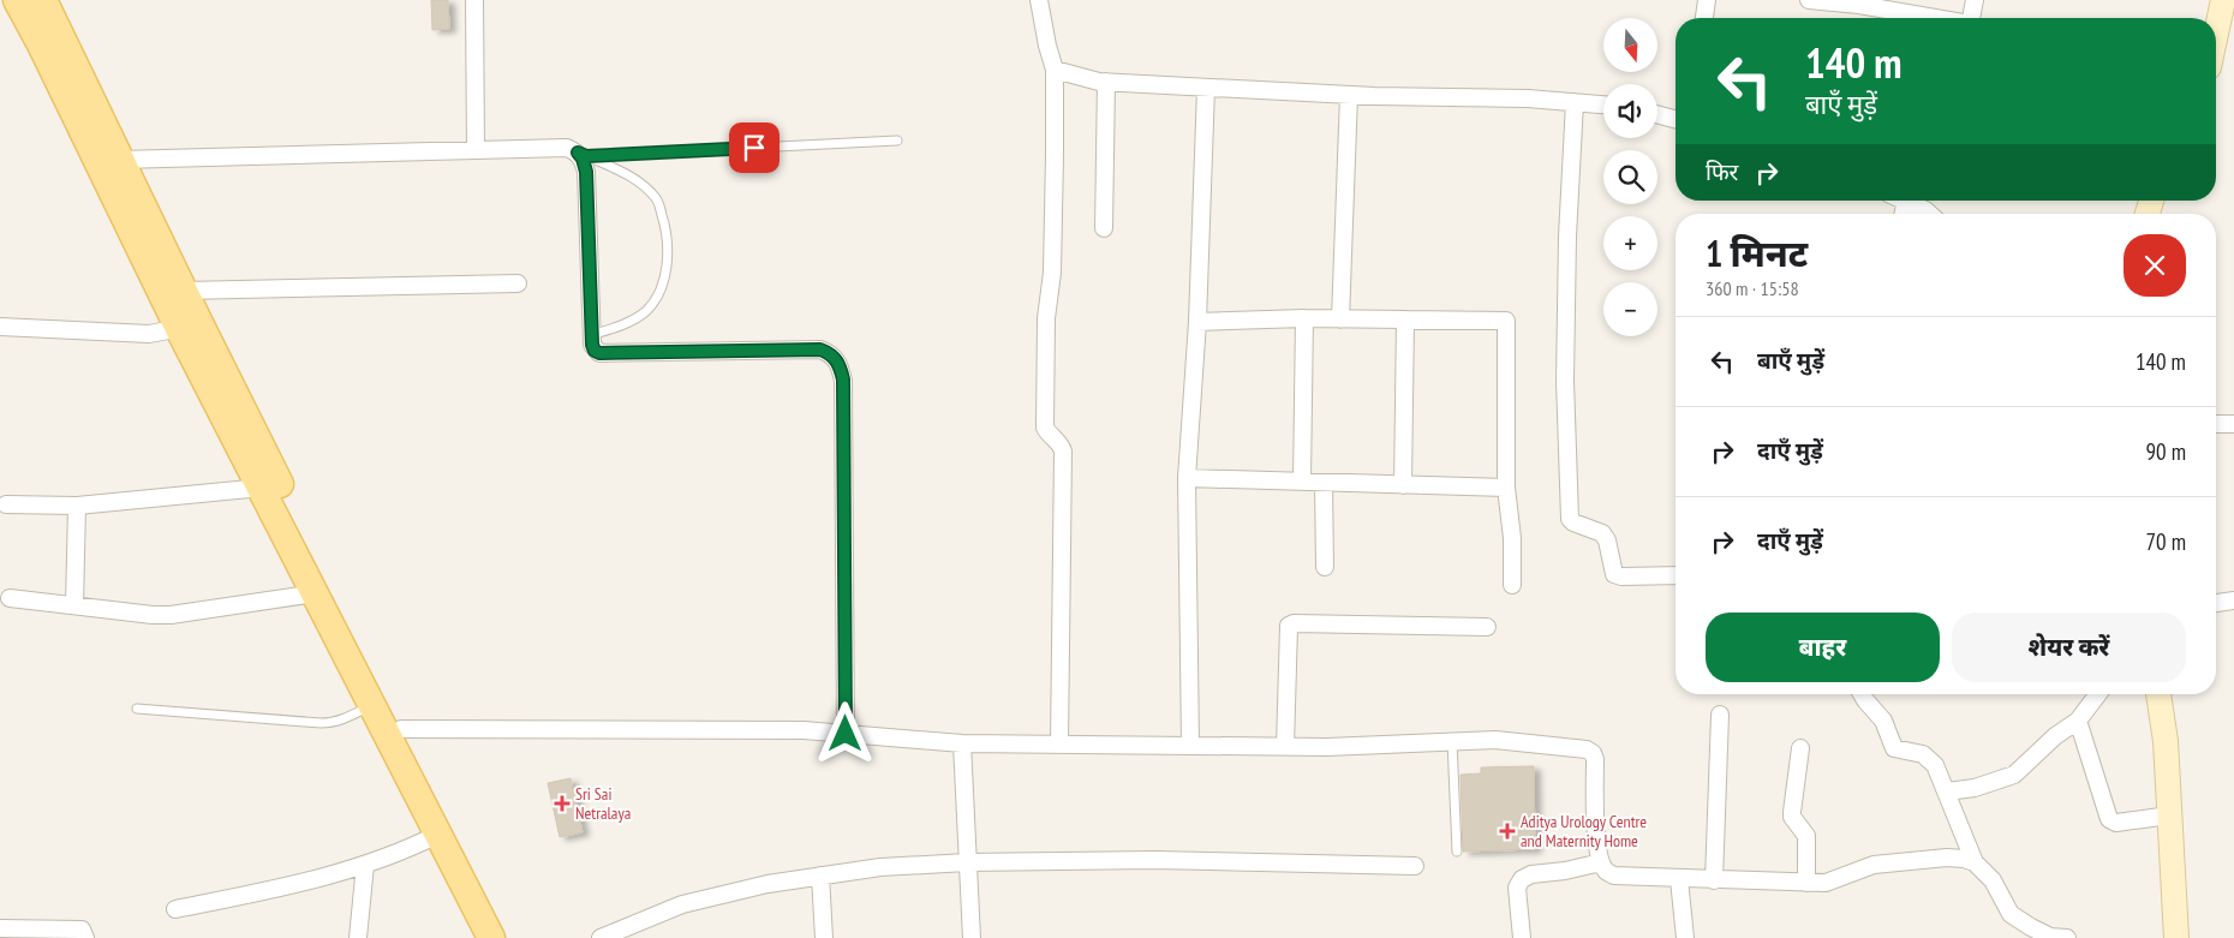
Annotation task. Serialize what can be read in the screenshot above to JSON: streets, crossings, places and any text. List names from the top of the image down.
{
  "places": {
    "health": ["Sri Sai Netralaya", "Aditya Urology Centre and Maternity Home"]
  },
  "north": "bottom",
  "page": {
    "map_buttons": ["+", "−"],
    "turn": ["140 m", "बाएँ मुड़ें"],
    "then": "फिर",
    "heading": ["1 मिनट", "360 m · 15:58"],
    "list": [
      {
        "name": "बाएँ मुड़ें",
        "value": "140 m"
      },
      {
        "name": "दाएँ मुड़ें",
        "value": "90 m"
      },
      {
        "name": "दाएँ मुड़ें",
        "value": "70 m"
      }
    ],
    "buttons": ["बाहर", "शेयर करें"]
  }
}
